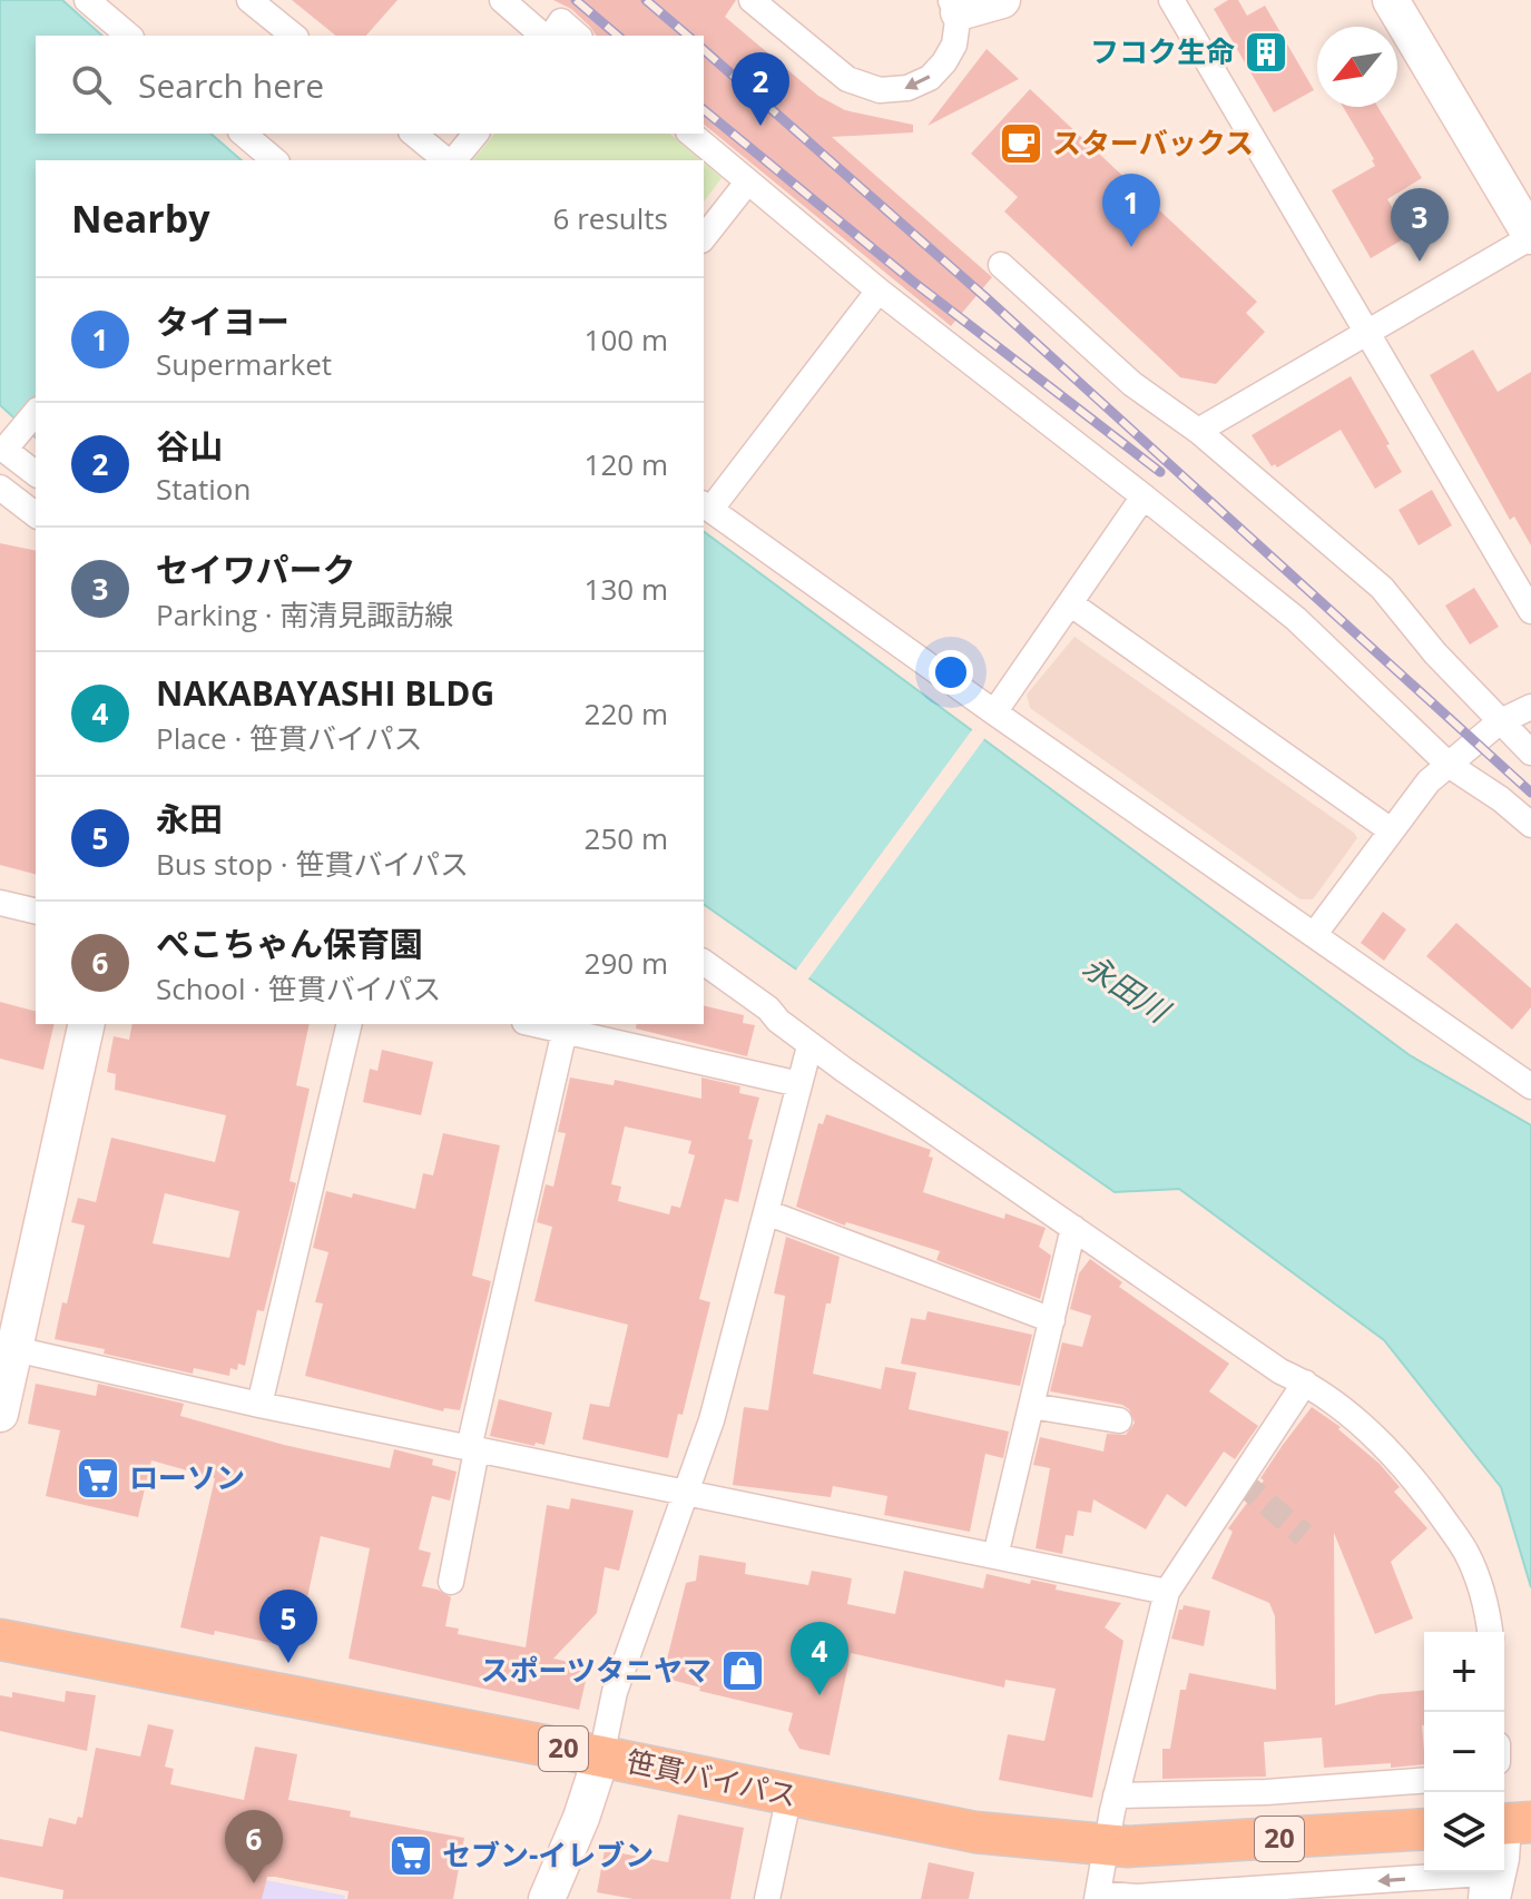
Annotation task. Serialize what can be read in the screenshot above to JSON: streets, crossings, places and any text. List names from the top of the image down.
{
  "streets": {
    "main road": ["20", "笹貫バイパス"]
  },
  "water": ["永田川"],
  "places": {
    "building": ["フコク生命"],
    "cafe": ["スターバックス"],
    "supermarket": ["ローソン", "セブン-イレブン"],
    "shop": ["スポーツタニヤマ"]
  },
  "north": "bottom left",
  "page": {
    "search": "Search here",
    "pins": [
      "2",
      "1",
      "3",
      "5",
      "4",
      "6"
    ],
    "heading": ["Nearby", "6 results"],
    "list": [
      {
        "mark": "1",
        "name": "タイヨー",
        "note": "Supermarket",
        "value": "100 m"
      },
      {
        "mark": "2",
        "name": "谷山",
        "note": "Station",
        "value": "120 m"
      },
      {
        "mark": "3",
        "name": "セイワパーク",
        "note": "Parking · 南清見諏訪線",
        "value": "130 m"
      },
      {
        "mark": "4",
        "name": "NAKABAYASHI BLDG",
        "note": "Place · 笹貫バイパス",
        "value": "220 m"
      },
      {
        "mark": "5",
        "name": "永田",
        "note": "Bus stop · 笹貫バイパス",
        "value": "250 m"
      },
      {
        "mark": "6",
        "name": "ぺこちゃん保育園",
        "note": "School · 笹貫バイパス",
        "value": "290 m"
      }
    ],
    "map_buttons": ["+", "−"]
  }
}
